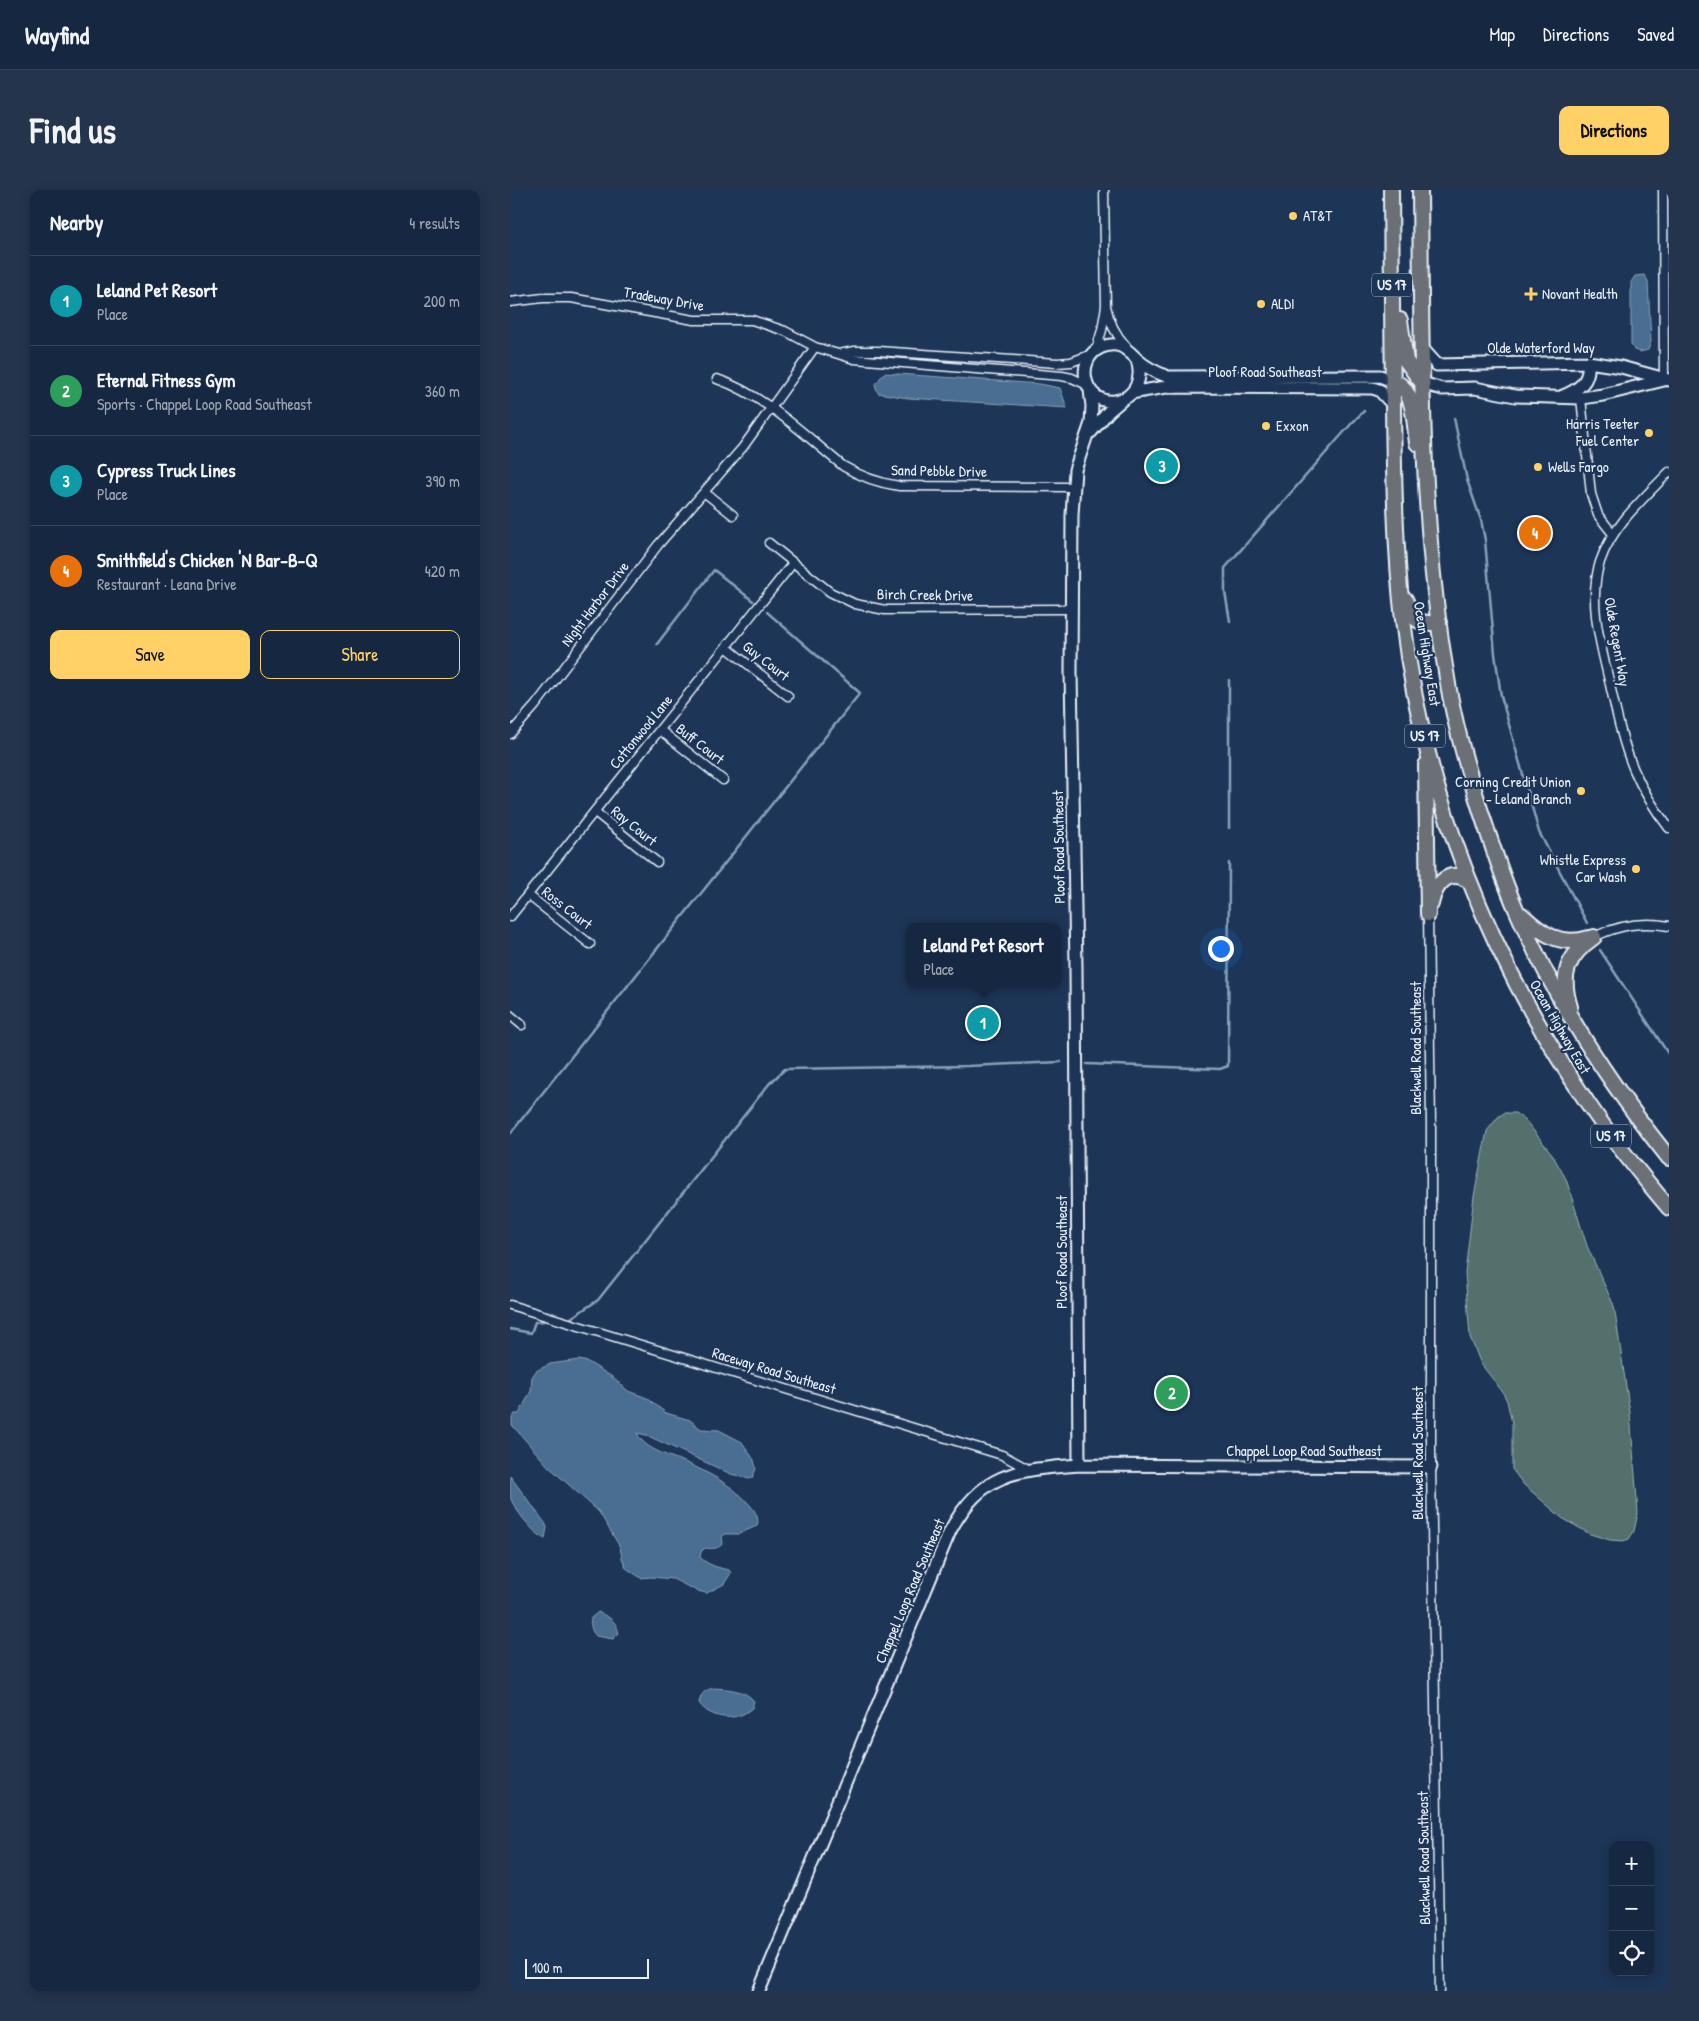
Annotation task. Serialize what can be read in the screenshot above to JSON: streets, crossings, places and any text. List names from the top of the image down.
{
  "streets": {
    "highway": ["US 17", "Ocean Highway East"],
    "street": [
      "Tradeway Drive",
      "Olde Waterford Way",
      "Ploof Road Southeast",
      "Sand Pebble Drive",
      "Birch Creek Drive",
      "Night Harbor Drive",
      "Olde Regent Way",
      "Guy Court",
      "Cottonwood Lane",
      "Buff Court",
      "Ray Court",
      "Ross Court",
      "Blackwell Road Southeast",
      "Raceway Road Southeast",
      "Chappel Loop Road Southeast"
    ]
  },
  "crossings": [
    ["Tradeway Drive", "Ploof Road Southeast"],
    ["Tradeway Drive", "Night Harbor Drive"],
    ["Olde Waterford Way", "Ocean Highway East"],
    ["Ploof Road Southeast", "Sand Pebble Drive"],
    ["Ploof Road Southeast", "Birch Creek Drive"],
    ["Ploof Road Southeast", "Ocean Highway East"],
    ["Ploof Road Southeast", "Chappel Loop Road Southeast"],
    ["Sand Pebble Drive", "Night Harbor Drive"],
    ["Birch Creek Drive", "Cottonwood Lane"],
    ["Guy Court", "Cottonwood Lane"],
    ["Cottonwood Lane", "Buff Court"],
    ["Cottonwood Lane", "Ray Court"],
    ["Cottonwood Lane", "Ross Court"],
    ["Blackwell Road Southeast", "Chappel Loop Road Southeast"],
    ["Raceway Road Southeast", "Chappel Loop Road Southeast"]
  ],
  "places": {
    "other": [
      "AT&T",
      "ALDI",
      "Exxon",
      "Harris Teeter Fuel Center",
      "Wells Fargo",
      "Corning Credit Union - Leland Branch",
      "Whistle Express Car Wash"
    ],
    "health": ["Novant Health"]
  },
  "scale_bar": "100 m",
  "page": {
    "header": "Wayfind",
    "nav": ["Map", "Directions", "Saved"],
    "buttons": [
      "Directions",
      ["Save", "Share"]
    ],
    "title": "Find us",
    "heading": ["Nearby", "4 results"],
    "list": [
      {
        "mark": "1",
        "name": "Leland Pet Resort",
        "note": "Place",
        "value": "200 m"
      },
      {
        "mark": "2",
        "name": "Eternal Fitness Gym",
        "note": "Sports · Chappel Loop Road Southeast",
        "value": "360 m"
      },
      {
        "mark": "3",
        "name": "Cypress Truck Lines",
        "note": "Place",
        "value": "390 m"
      },
      {
        "mark": "4",
        "name": "Smithfield's Chicken 'N Bar-B-Q",
        "note": "Restaurant · Leana Drive",
        "value": "420 m"
      }
    ],
    "pins": [
      "3",
      "4",
      "1",
      "2"
    ],
    "popup": ["Leland Pet Resort", "Place"],
    "map_buttons": ["+", "−"],
    "scale": "100 m"
  }
}
